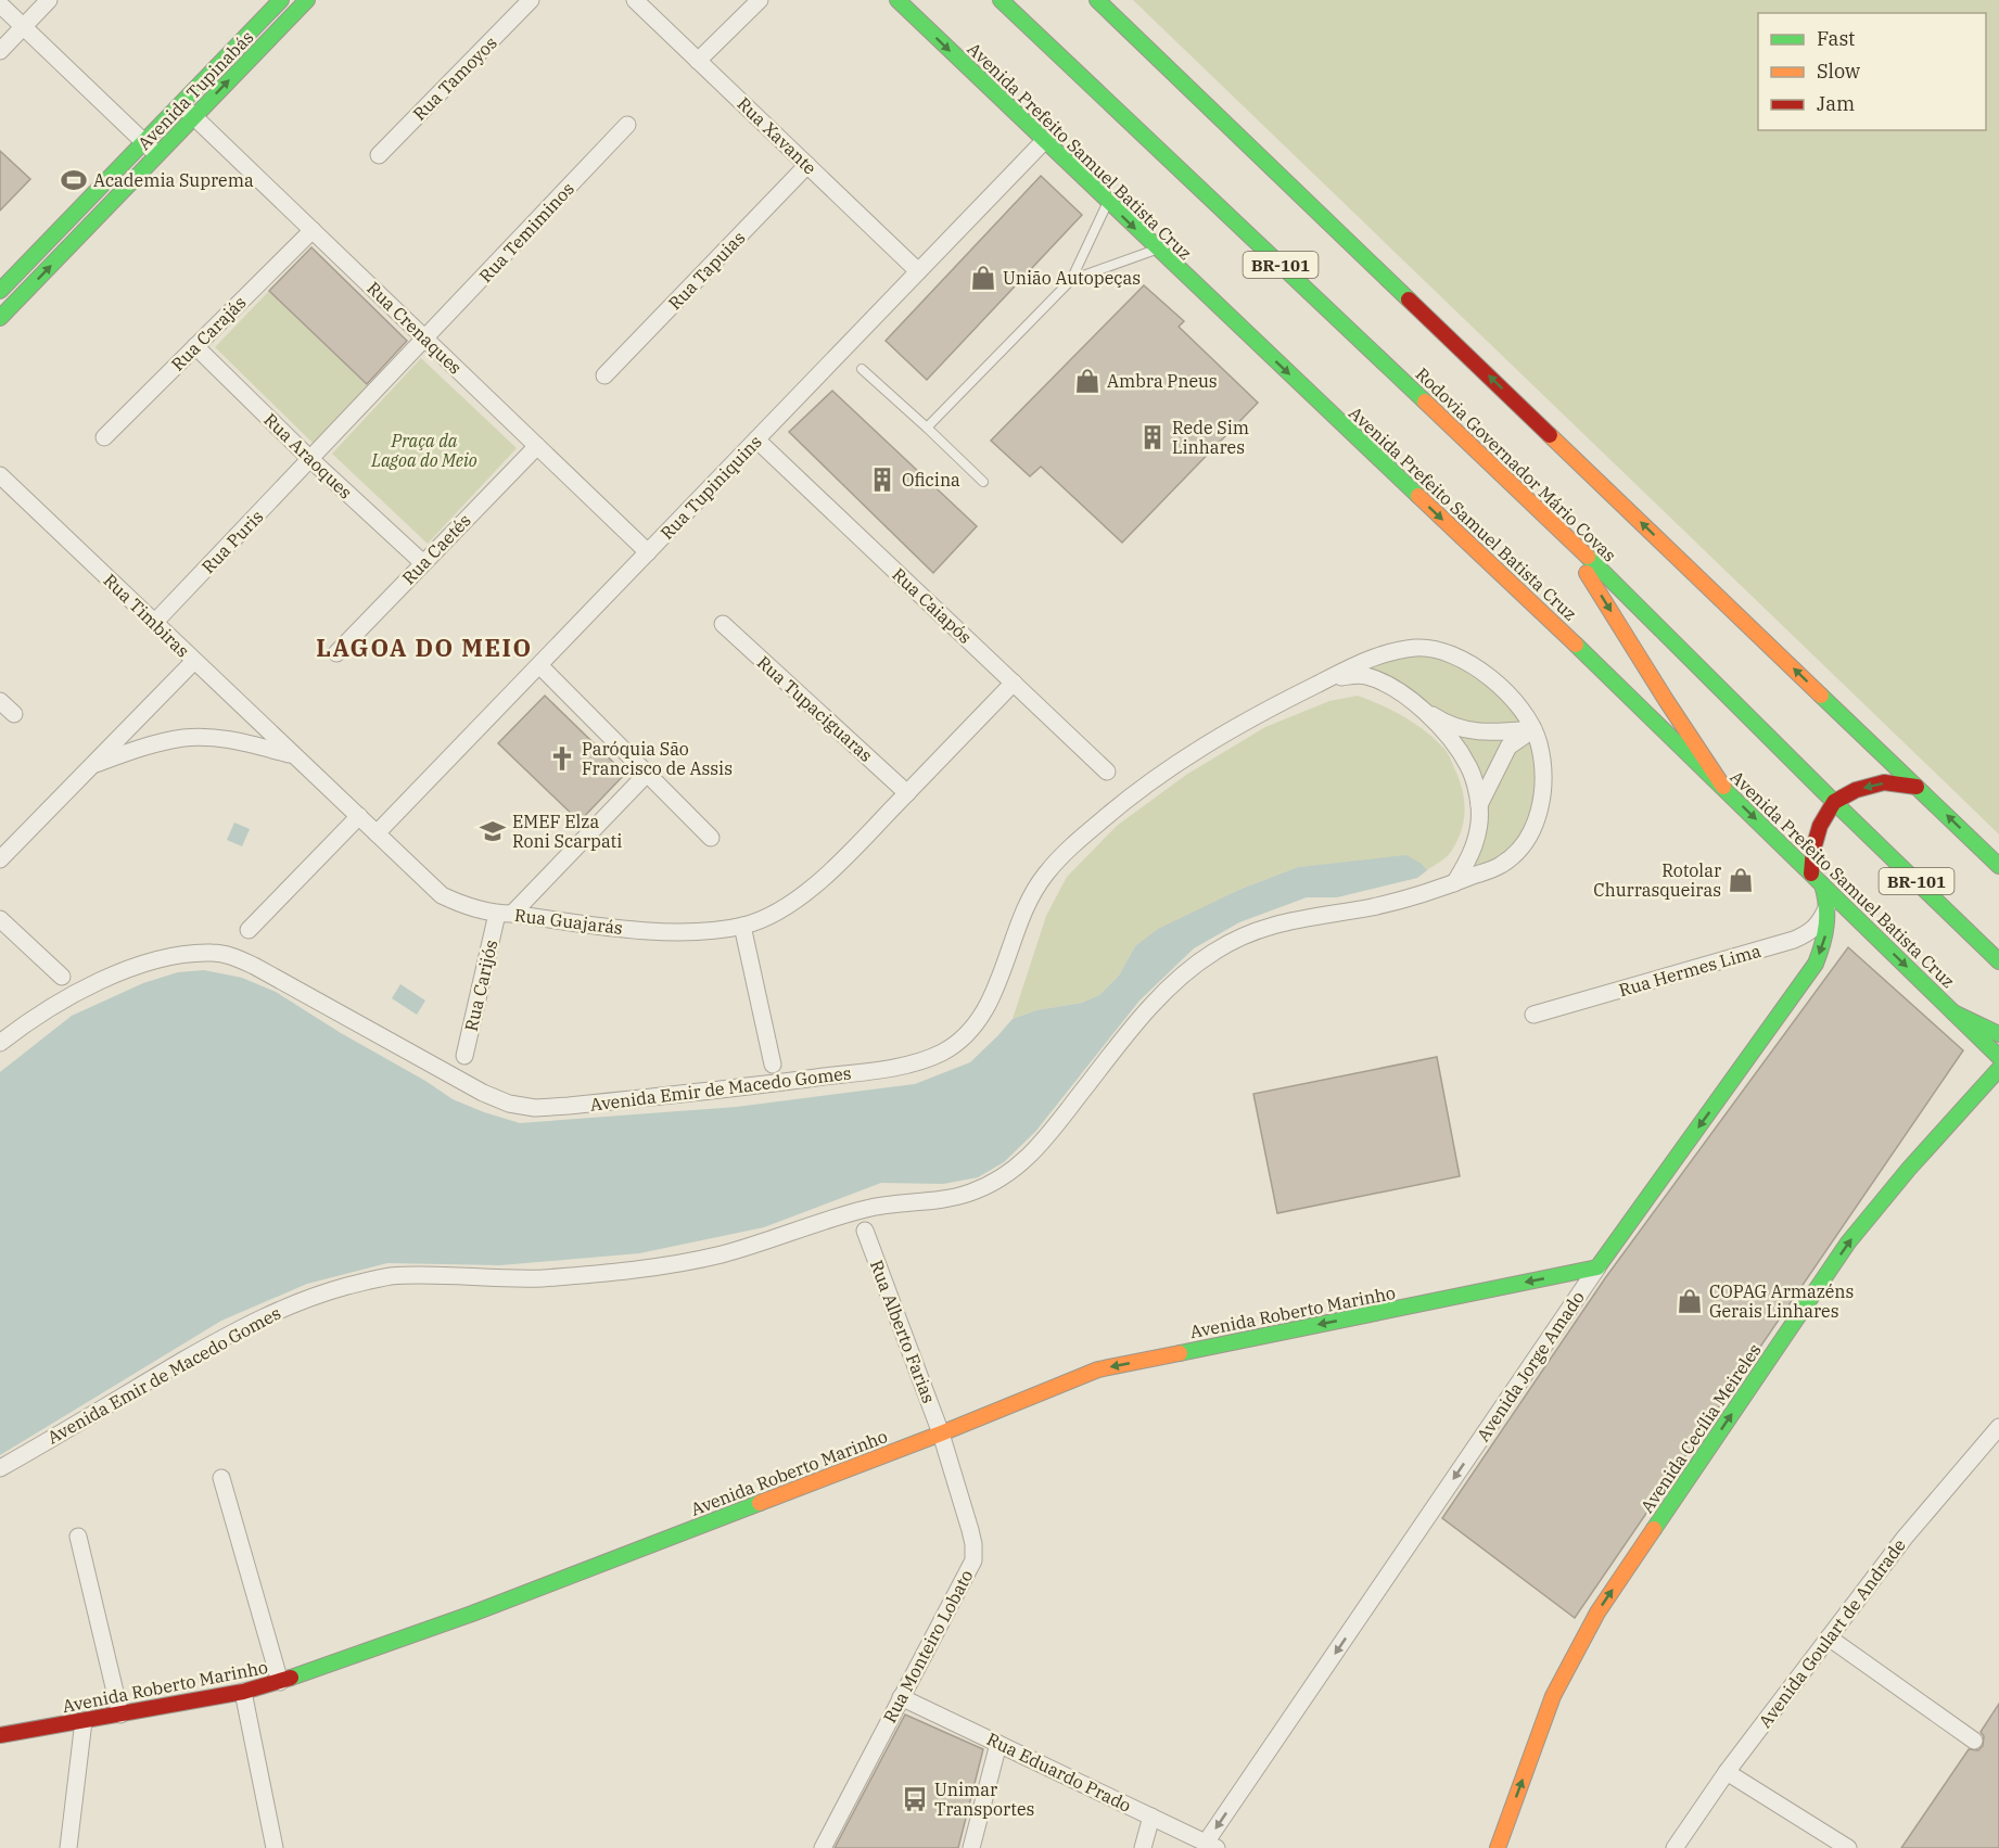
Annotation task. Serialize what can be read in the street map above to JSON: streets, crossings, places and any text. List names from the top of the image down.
{
  "streets": {
    "main road": [
      "Avenida Tupinabás",
      "Avenida Prefeito Samuel Batista Cruz",
      "BR-101",
      "Rodovia Governador Mário Covas",
      "Avenida Roberto Marinho",
      "Avenida Jorge Amado",
      "Avenida Cecília Meireles"
    ],
    "street": [
      "Rua Tamoyos",
      "Rua Xavante",
      "Rua Temiminos",
      "Rua Tapuias",
      "Rua Crenaques",
      "Rua Carajás",
      "Rua Araoques",
      "Rua Tupiniquins",
      "Rua Puris",
      "Rua Caetés",
      "Rua Caiapós",
      "Rua Timbiras",
      "Rua Tupaciguaras",
      "Rua Guajarás",
      "Rua Hermes Lima",
      "Rua Carijós",
      "Avenida Emir de Macedo Gomes",
      "Rua Alberto Farias",
      "Avenida Goulart de Andrade",
      "Rua Monteiro Lobato",
      "Rua Eduardo Prado"
    ]
  },
  "crossings": [
    ["Avenida Tupinabás", "Rua Crenaques"],
    ["Rua Xavante", "Rua Tapuias"],
    ["Rua Xavante", "Rua Tupiniquins"],
    ["Avenida Prefeito Samuel Batista Cruz", "Rua Tupiniquins"],
    ["Avenida Prefeito Samuel Batista Cruz", "Avenida Jorge Amado"],
    ["Rua Temiminos", "Rua Crenaques"],
    ["Rua Temiminos", "Rua Araoques"],
    ["Rua Temiminos", "Rua Puris"],
    ["Rua Crenaques", "Rua Carajás"],
    ["Rua Crenaques", "Rua Tupiniquins"],
    ["Rua Crenaques", "Rua Caetés"],
    ["Rua Carajás", "Rua Araoques"],
    ["Rua Araoques", "Rua Puris"],
    ["Rua Araoques", "Rua Caetés"],
    ["Rua Tupiniquins", "Rua Caiapós"],
    ["Rua Tupiniquins", "Rua Guajarás"],
    ["Rua Puris", "Rua Timbiras"],
    ["Rua Caiapós", "Rua Guajarás"],
    ["Rua Timbiras", "Rua Guajarás"],
    ["Rua Tupaciguaras", "Rua Guajarás"],
    ["Rua Guajarás", "Rua Carijós"],
    ["Rua Hermes Lima", "Avenida Jorge Amado"],
    ["Avenida Roberto Marinho", "Rua Alberto Farias"],
    ["Avenida Roberto Marinho", "Avenida Jorge Amado"],
    ["Avenida Roberto Marinho", "Rua Monteiro Lobato"],
    ["Rua Alberto Farias", "Rua Monteiro Lobato"],
    ["Avenida Jorge Amado", "Rua Eduardo Prado"],
    ["Rua Monteiro Lobato", "Rua Eduardo Prado"]
  ],
  "one_way": [
    "Avenida Prefeito Samuel Batista Cruz",
    "Avenida Roberto Marinho",
    "Avenida Jorge Amado",
    "Avenida Cecília Meireles"
  ],
  "districts": ["LAGOA DO MEIO"],
  "parks": ["Praça da Lagoa do Meio"],
  "places": {
    "sports": ["Academia Suprema"],
    "shop": [
      "União Autopeças",
      "Ambra Pneus",
      "Rotolar Churrasqueiras",
      "COPAG Armazéns Gerais Linhares"
    ],
    "building": ["Rede Sim Linhares", "Oficina"],
    "church": ["Paróquia São Francisco de Assis"],
    "school or university": ["EMEF Elza Roni Scarpati"],
    "bus stop": ["Unimar Transportes"]
  },
  "legend": ["Fast", "Slow", "Jam"]
}
